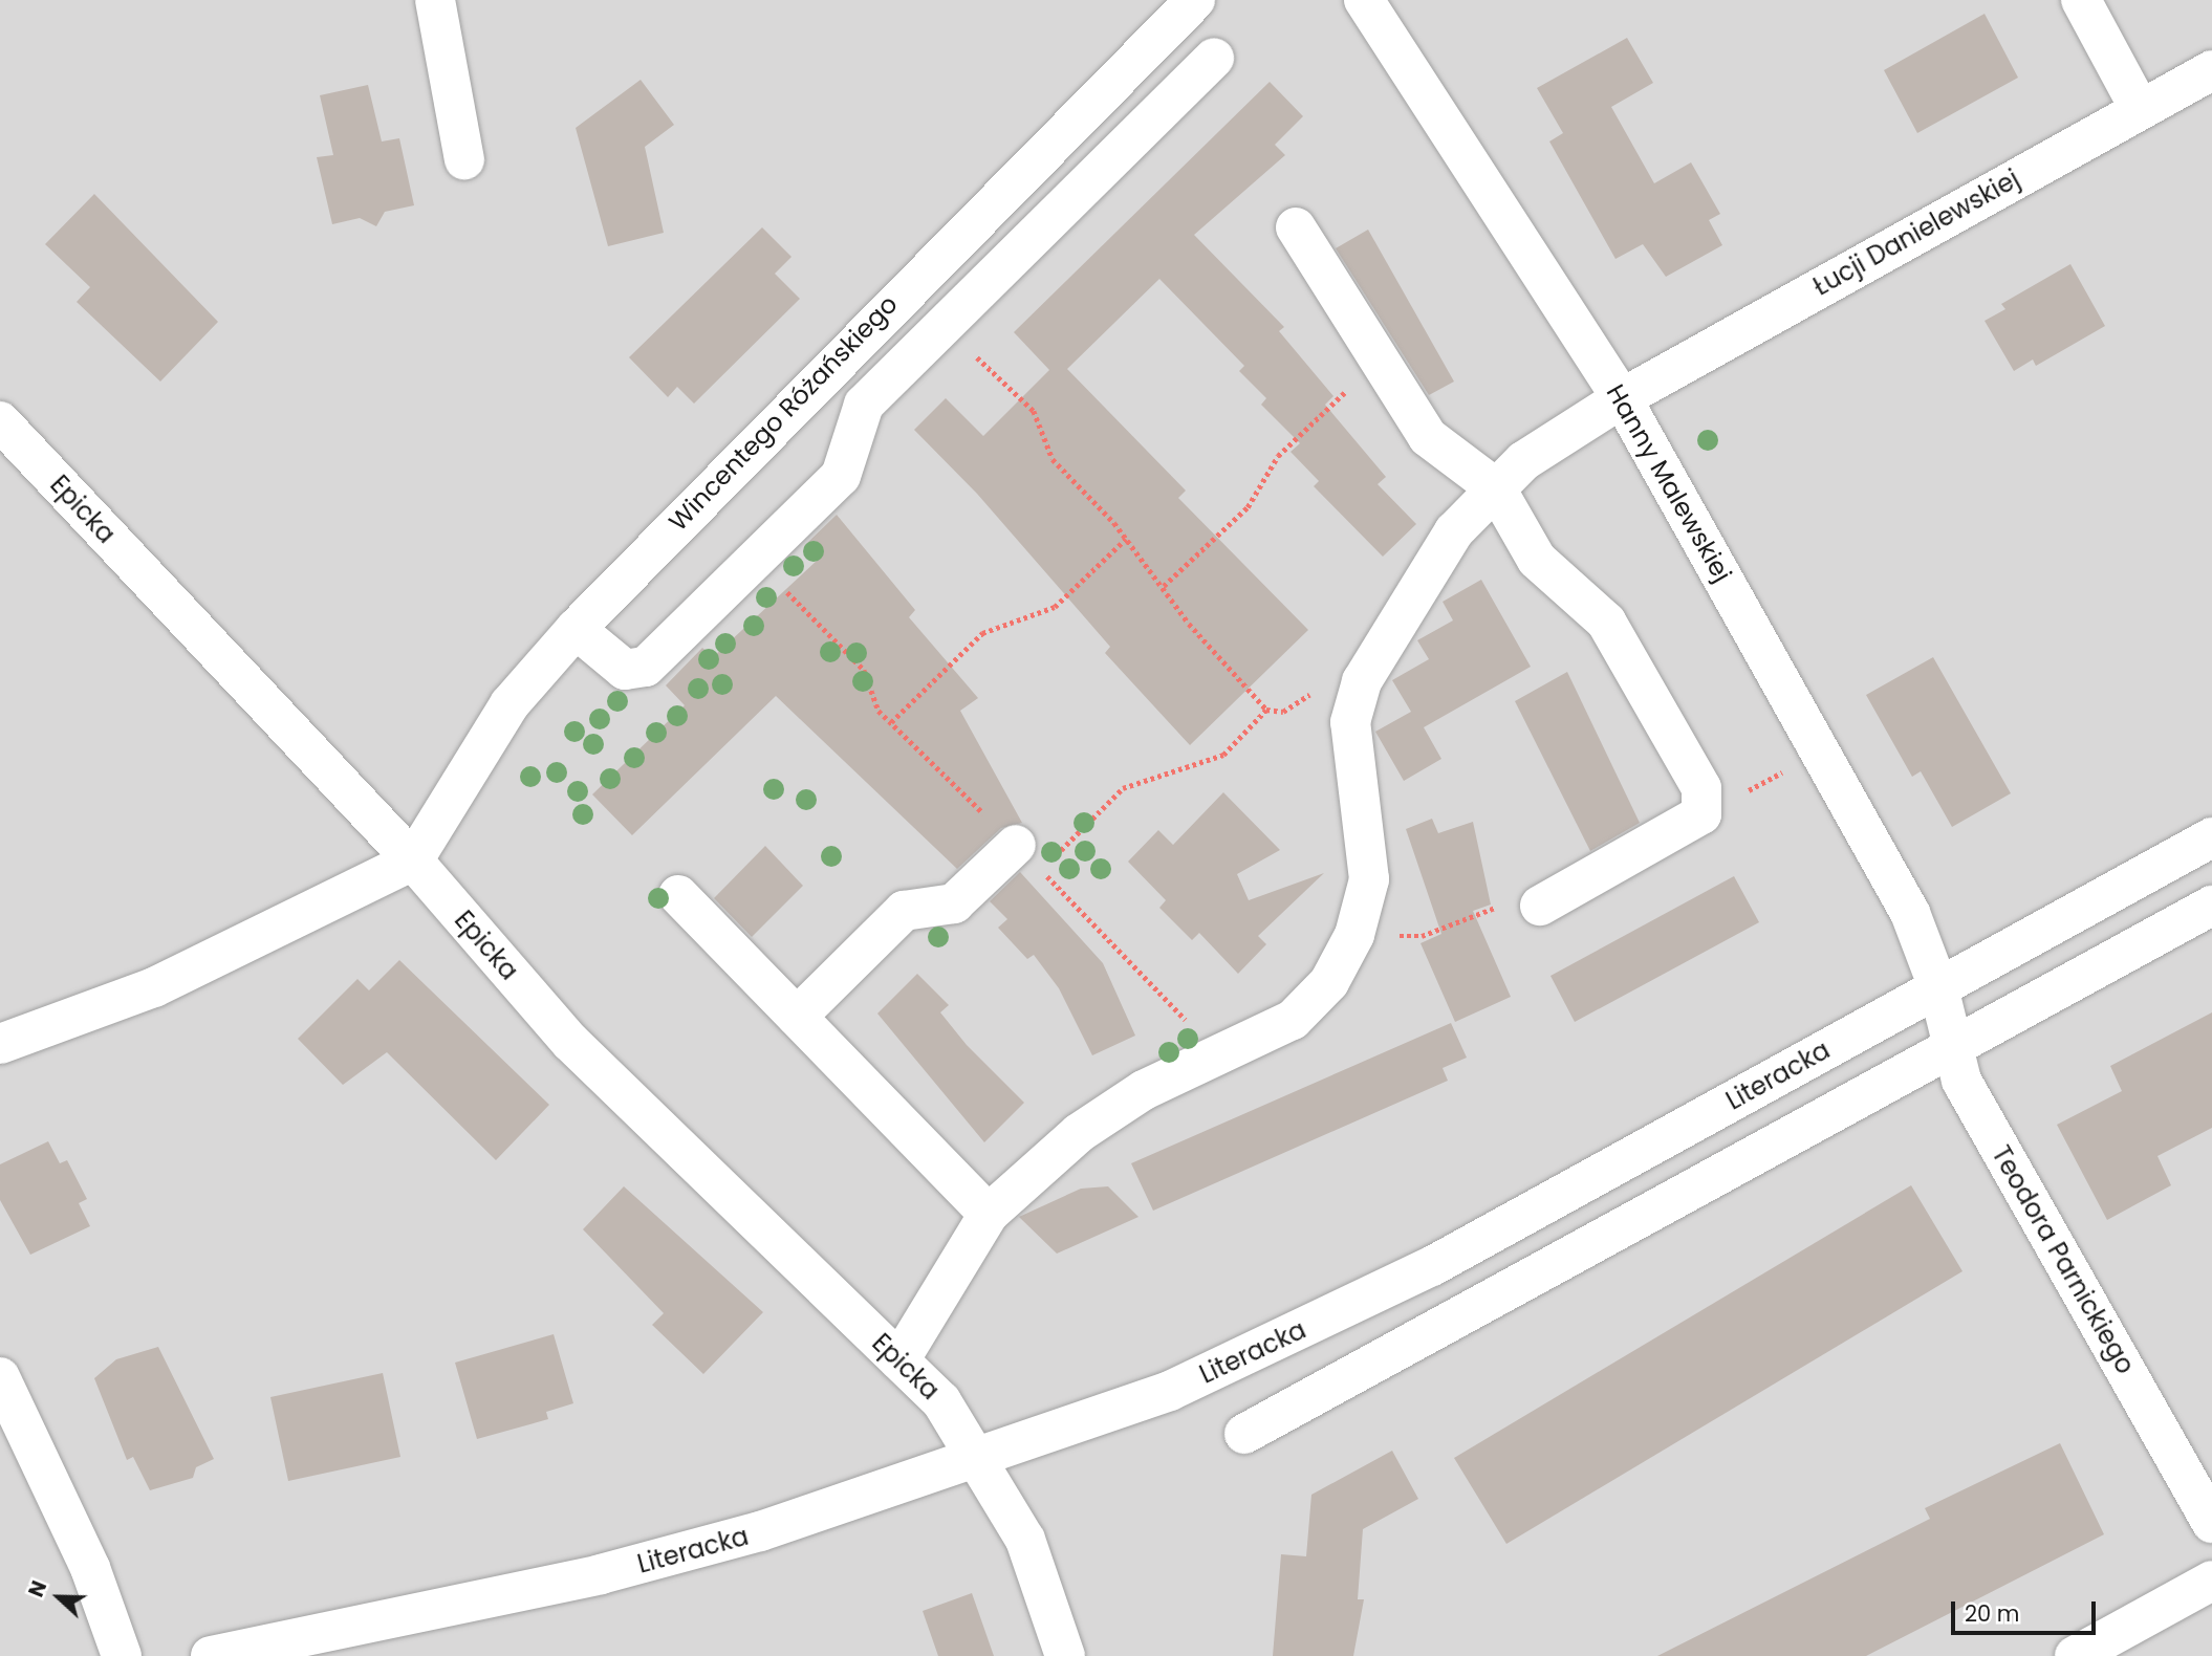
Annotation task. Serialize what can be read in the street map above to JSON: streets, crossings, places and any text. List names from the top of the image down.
{
  "streets": {
    "street": [
      "Łucji Danielewskiej",
      "Wincentego Różańskiego",
      "Hanny Malewskiej",
      "Epicka",
      "Literacka",
      "Teodora Parnickiego"
    ]
  },
  "crossings": [
    ["Łucji Danielewskiej", "Hanny Malewskiej"],
    ["Łucji Danielewskiej", "Epicka"],
    ["Wincentego Różańskiego", "Epicka"],
    ["Hanny Malewskiej", "Literacka"],
    ["Hanny Malewskiej", "Teodora Parnickiego"],
    ["Epicka", "Literacka"],
    ["Literacka", "Teodora Parnickiego"]
  ],
  "scale_bar": "20 m",
  "north": "left"
}
